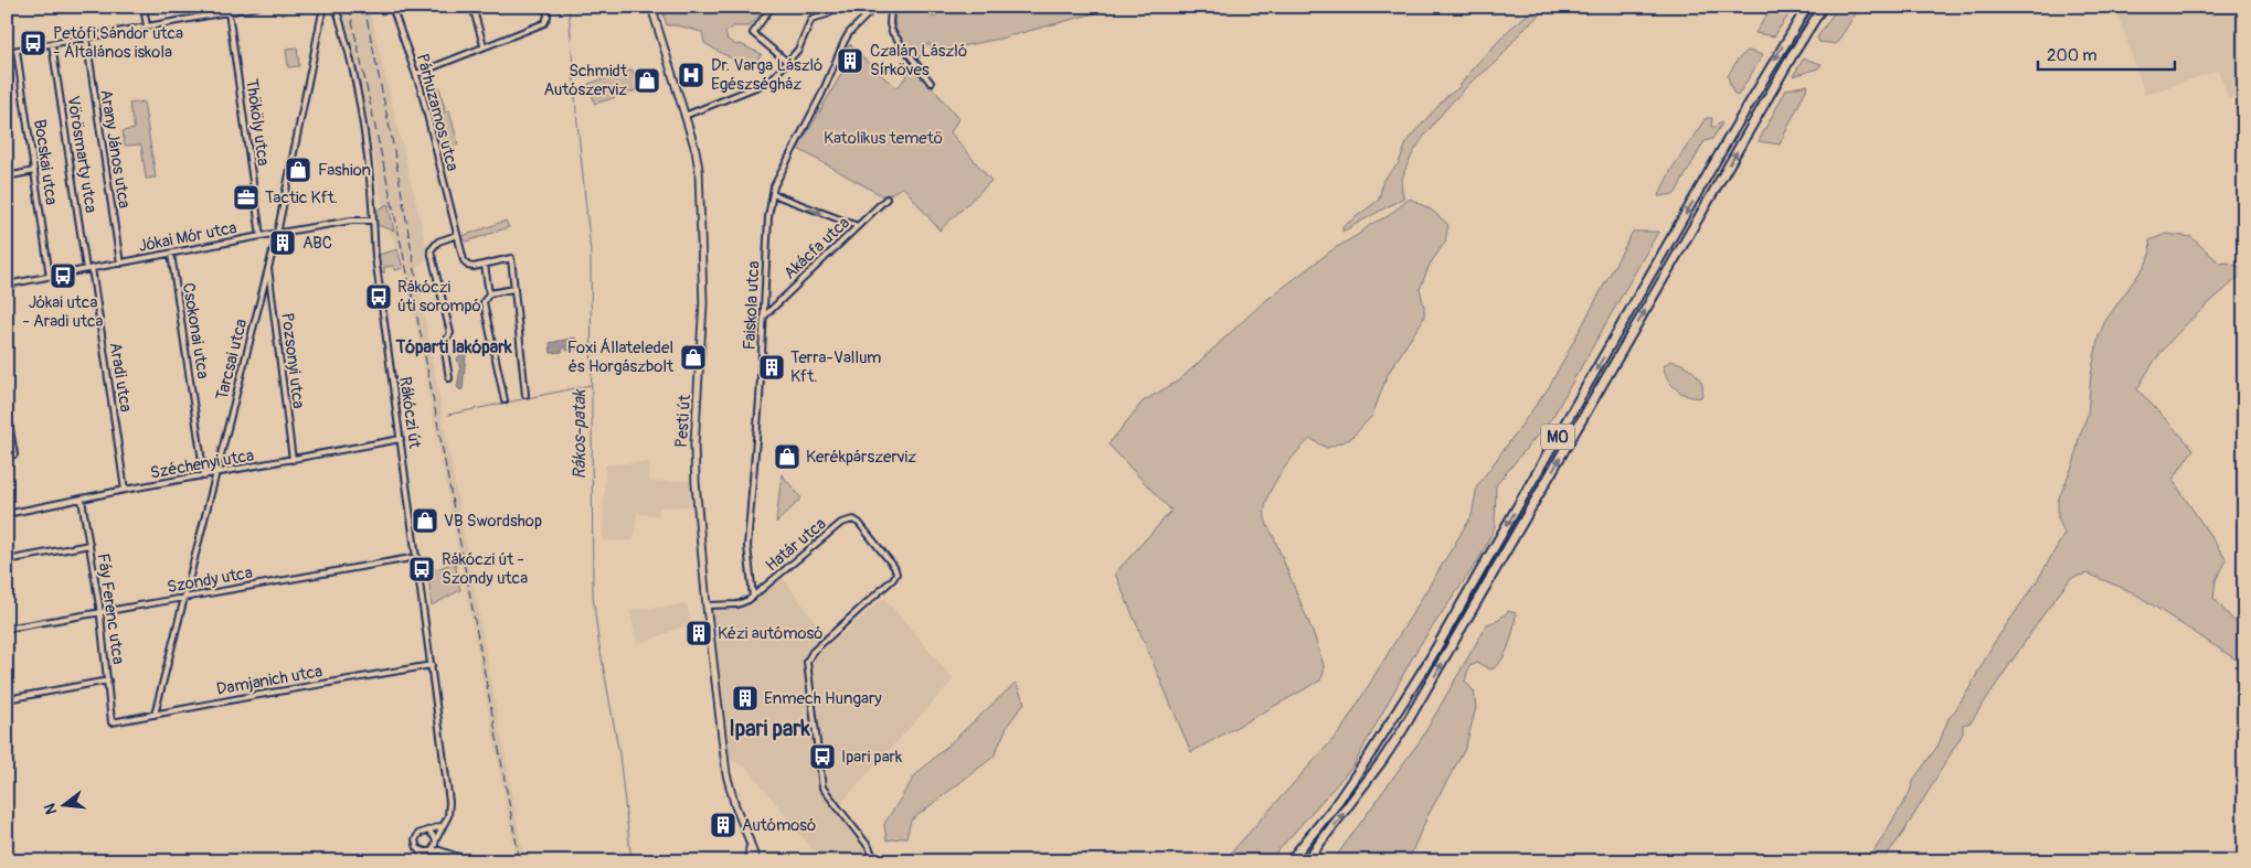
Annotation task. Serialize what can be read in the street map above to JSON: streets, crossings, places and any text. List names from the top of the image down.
{
  "streets": {
    "highway": ["M0"],
    "main road": ["Pesti út"],
    "street": [
      "Párhuzamos utca",
      "Thököly utca",
      "Arany János utca",
      "Vörösmarty utca",
      "Bocskai utca",
      "Jókai Mór utca",
      "Akácfa utca",
      "Faiskola utca",
      "Csokonai utca",
      "Tarcsai utca",
      "Pozsonyi utca",
      "Aradi utca",
      "Rákóczi út",
      "Széchenyi utca",
      "Határ utca",
      "Szondy utca",
      "Fáy Ferenc utca",
      "Damjanich utca"
    ]
  },
  "crossings": [
    ["Thököly utca", "Jókai Mór utca"],
    ["Arany János utca", "Jókai Mór utca"],
    ["Vörösmarty utca", "Jókai Mór utca"],
    ["Vörösmarty utca", "Aradi utca"],
    ["Bocskai utca", "Jókai Mór utca"],
    ["Jókai Mór utca", "Csokonai utca"],
    ["Jókai Mór utca", "Tarcsai utca"],
    ["Jókai Mór utca", "Aradi utca"],
    ["Jókai Mór utca", "Rákóczi út"],
    ["Akácfa utca", "Faiskola utca"],
    ["Faiskola utca", "Határ utca"],
    ["Csokonai utca", "Széchenyi utca"],
    ["Tarcsai utca", "Pozsonyi utca"],
    ["Tarcsai utca", "Széchenyi utca"],
    ["Tarcsai utca", "Szondy utca"],
    ["Tarcsai utca", "Damjanich utca"],
    ["Pozsonyi utca", "Széchenyi utca"],
    ["Aradi utca", "Széchenyi utca"],
    ["Rákóczi út", "Széchenyi utca"],
    ["Rákóczi út", "Szondy utca"],
    ["Rákóczi út", "Damjanich utca"],
    ["Pesti út", "Határ utca"],
    ["Széchenyi utca", "Fáy Ferenc utca"],
    ["Szondy utca", "Fáy Ferenc utca"],
    ["Fáy Ferenc utca", "Damjanich utca"]
  ],
  "districts": ["Tóparti lakópark", "Ipari park"],
  "water": ["Rákos-patak"],
  "parks": ["Katolikus temető"],
  "places": {
    "bus stop": [
      "Petófi Sándor utca - Általános iskola",
      "Jókai utca - Aradi utca",
      "Rákóczi úti sorompó",
      "Rákóczi út - Szondy utca",
      "Ipari park"
    ],
    "building": [
      "Czalán László Sírköves",
      "ABC",
      "Terra-Vallum Kft.",
      "Kézi autómosó",
      "Enmech Hungary",
      "Autómosó"
    ],
    "hospital": ["Dr. Varga László Egészségház"],
    "shop": [
      "Schmidt Autószerviz",
      "Fashion",
      "Foxi Állateledel és Horgászbolt",
      "Kerékpárszerviz",
      "VB Swordshop"
    ],
    "office": ["Tactic Kft."]
  },
  "scale_bar": "200 m",
  "north": "left"
}
